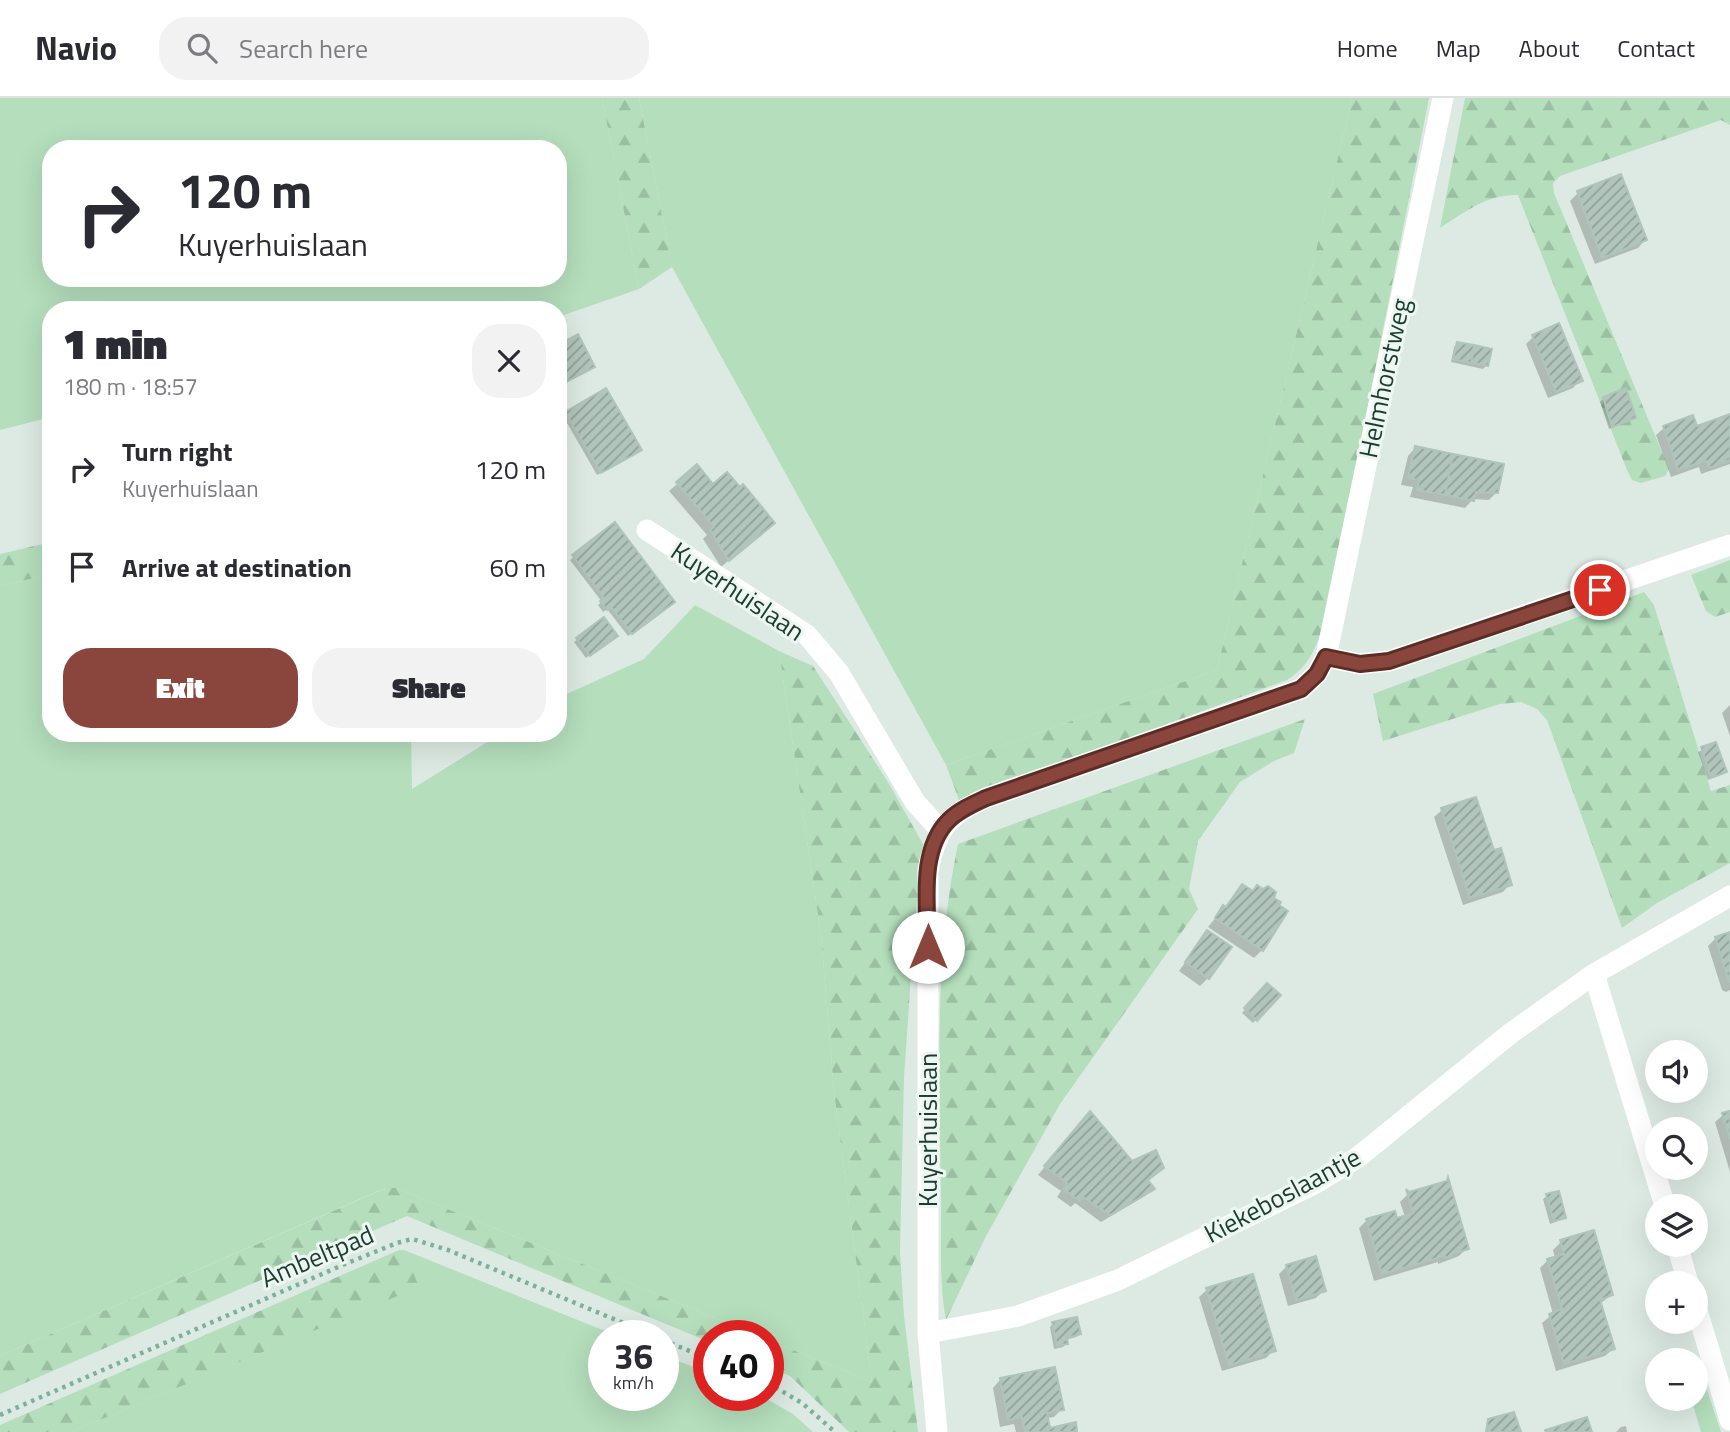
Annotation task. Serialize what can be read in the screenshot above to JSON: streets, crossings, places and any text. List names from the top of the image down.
{
  "streets": {
    "street": ["Helmhorstweg", "Kuyerhuislaan", "Kiekeboslaantje"],
    "path": ["Ambeltpad"]
  },
  "crossings": [
    ["Kuyerhuislaan", "Kiekeboslaantje"]
  ],
  "page": {
    "header": "Navio",
    "search": "Search here",
    "nav": [
      "Home",
      "Map",
      "About",
      "Contact"
    ],
    "turn": ["120 m", "Kuyerhuislaan"],
    "heading": ["1 min", "180 m · 18:57"],
    "list": [
      {
        "name": "Turn right",
        "note": "Kuyerhuislaan",
        "value": "120 m"
      },
      {
        "name": "Arrive at destination",
        "value": "60 m"
      }
    ],
    "buttons": ["Exit", "Share"],
    "map_buttons": ["+", "−"],
    "speed": "36 km/h",
    "limit": "40"
  }
}
